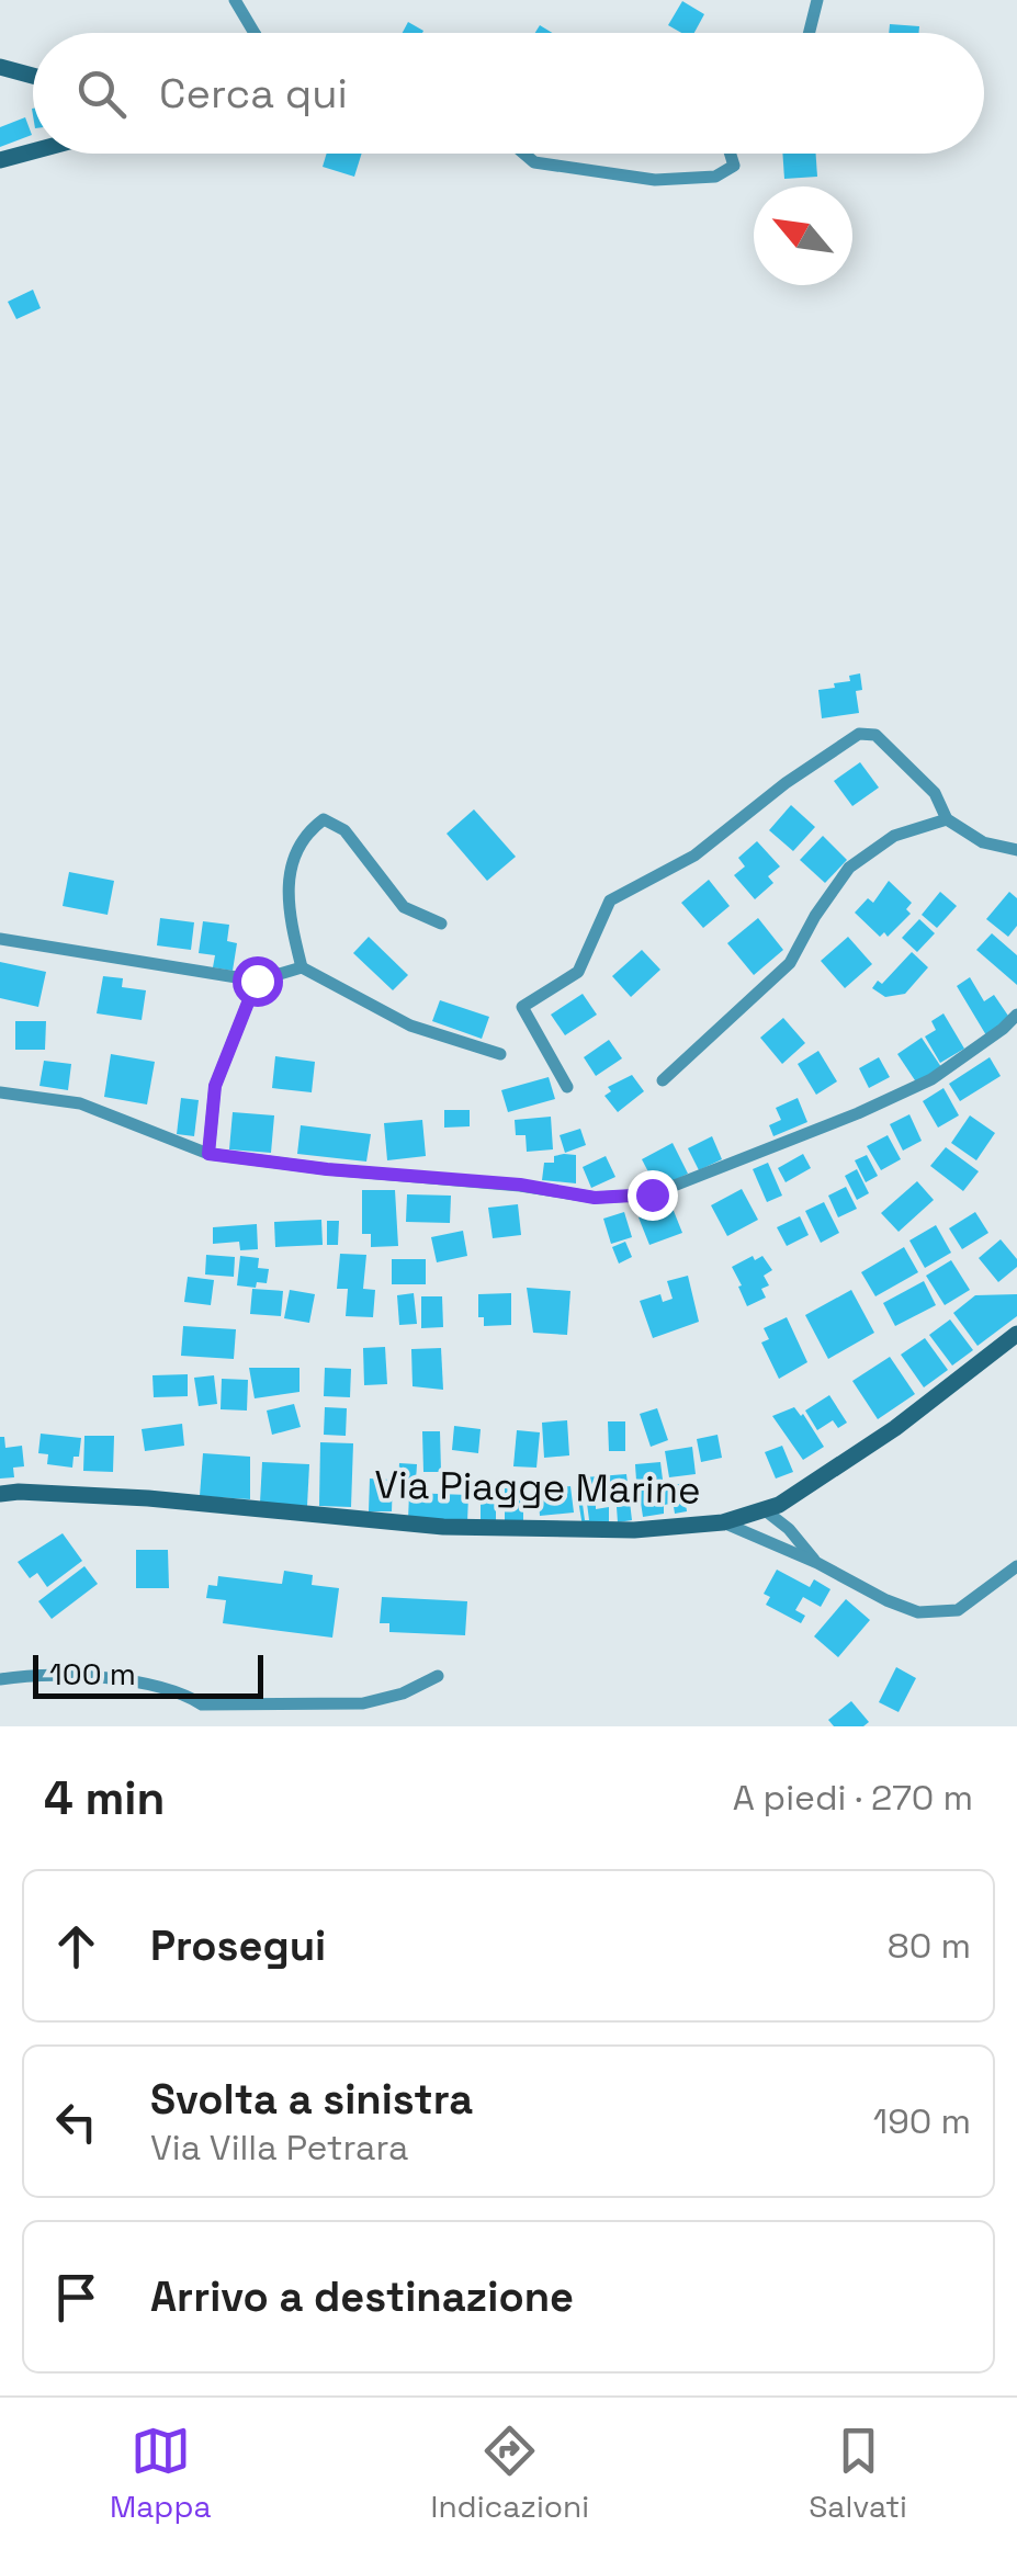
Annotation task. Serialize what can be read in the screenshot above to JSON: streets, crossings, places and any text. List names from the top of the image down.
{
  "streets": {
    "street": ["Via Piagge Marine"]
  },
  "scale_bar": "100 m",
  "north": "top left",
  "page": {
    "search": "Cerca qui",
    "scale": "100 m",
    "heading": ["4 min", "A piedi · 270 m"],
    "list": [
      ["Prosegui", "80 m"],
      ["Svolta a sinistra", "Via Villa Petrara", "190 m"],
      "Arrivo a destinazione"
    ],
    "nav": ["Mappa", "Indicazioni", "Salvati"]
  }
}
